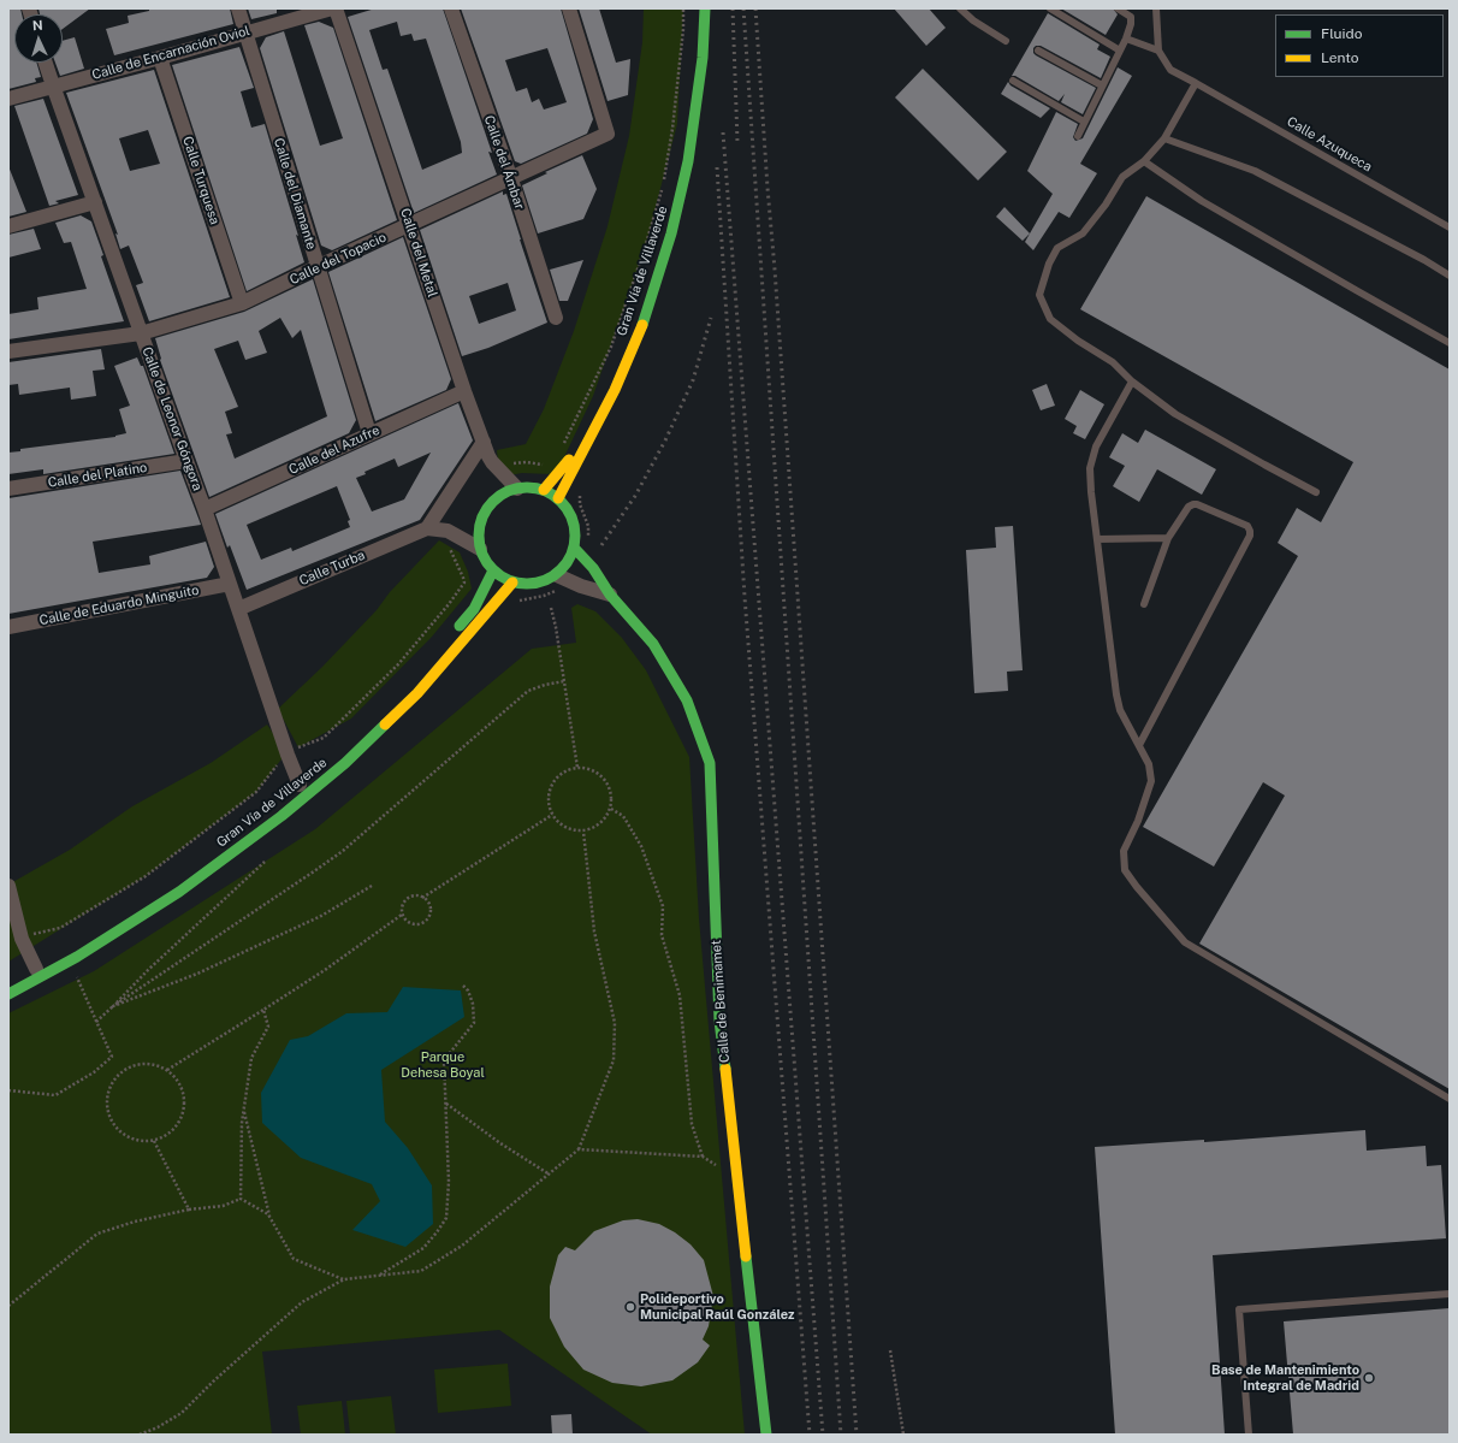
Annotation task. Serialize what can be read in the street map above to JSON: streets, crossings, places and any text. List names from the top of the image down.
{
  "streets": {
    "street": [
      "Calle de Encarnación Oviol",
      "Calle del Ámbar",
      "Calle Turquesa",
      "Calle del Diamante",
      "Calle del Metal",
      "Calle del Topacio",
      "Gran Vía de Villaverde",
      "Calle de Leonor Góngora",
      "Calle del Azufre",
      "Calle del Platino",
      "Calle Turba",
      "Calle de Eduardo Minguito",
      "Calle de Benimamet"
    ],
    "lane": ["Calle Azuqueca"]
  },
  "crossings": [
    ["Calle de Encarnación Oviol", "Calle Turquesa"],
    ["Calle de Encarnación Oviol", "Calle del Diamante"],
    ["Calle de Encarnación Oviol", "Calle del Metal"],
    ["Calle de Encarnación Oviol", "Calle de Leonor Góngora"],
    ["Calle del Ámbar", "Calle del Topacio"],
    ["Calle Turquesa", "Calle del Topacio"],
    ["Calle del Diamante", "Calle del Topacio"],
    ["Calle del Diamante", "Calle del Azufre"],
    ["Calle del Metal", "Calle del Topacio"],
    ["Calle del Metal", "Gran Vía de Villaverde"],
    ["Calle del Metal", "Calle del Azufre"],
    ["Calle del Metal", "Calle de Benimamet"],
    ["Calle del Topacio", "Calle de Leonor Góngora"],
    ["Gran Vía de Villaverde", "Calle de Benimamet"],
    ["Calle de Leonor Góngora", "Calle del Azufre"],
    ["Calle de Leonor Góngora", "Calle del Platino"],
    ["Calle de Leonor Góngora", "Calle Turba"],
    ["Calle de Leonor Góngora", "Calle de Eduardo Minguito"]
  ],
  "parks": ["Parque Dehesa Boyal"],
  "places": ["Polideportivo Municipal Raúl González", "Base de Mantenimiento Integral de Madrid"],
  "legend": ["Fluido", "Lento"],
  "north": "top"
}
